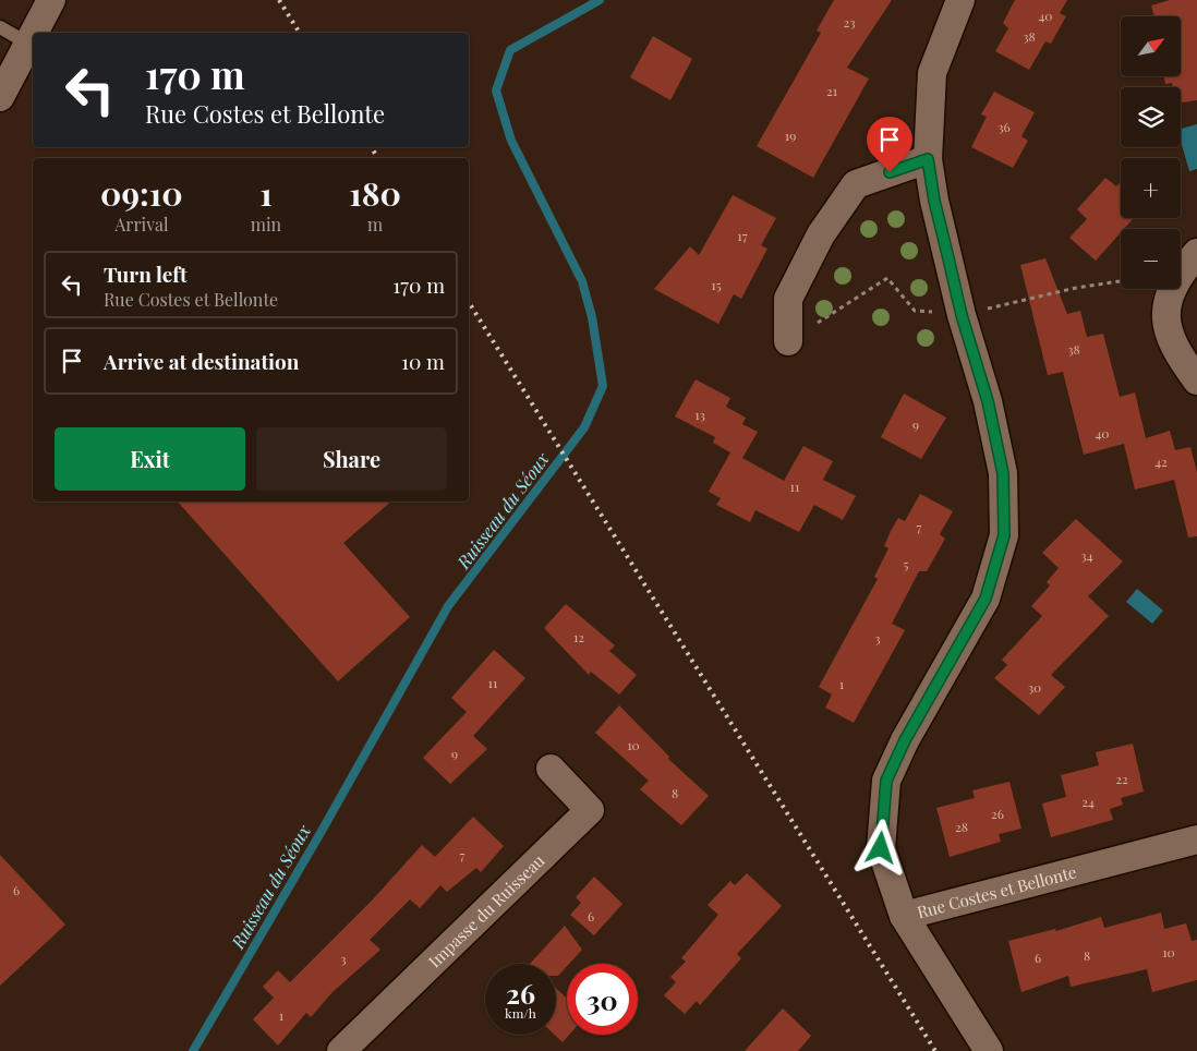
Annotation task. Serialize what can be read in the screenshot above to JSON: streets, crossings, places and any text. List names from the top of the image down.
{
  "streets": {
    "street": ["Rue Costes et Bellonte", "Impasse du Ruisseau"]
  },
  "water": ["Ruisseau du Séoux"],
  "house_numbers": [
    "40",
    "23",
    "38",
    "21",
    "36",
    "19",
    "17",
    "15",
    "38",
    "13",
    "9",
    "40",
    "42",
    "11",
    "7",
    "34",
    "5",
    "12",
    "3",
    "11",
    "1",
    "30",
    "10",
    "9",
    "22",
    "8",
    "24",
    "26",
    "28",
    "7",
    "6",
    "6",
    "10",
    "8",
    "6",
    "3",
    "1"
  ],
  "north": "top right",
  "page": {
    "map_buttons": ["+", "−"],
    "turn": ["170 m", "Rue Costes et Bellonte"],
    "eta": [
      "09:10",
      "Arrival",
      "1",
      "min",
      "180",
      "m"
    ],
    "list": [
      {
        "name": "Turn left",
        "note": "Rue Costes et Bellonte",
        "value": "170 m"
      },
      {
        "name": "Arrive at destination",
        "value": "10 m"
      }
    ],
    "buttons": ["Exit", "Share"],
    "speed": "26 km/h",
    "limit": "30"
  }
}
